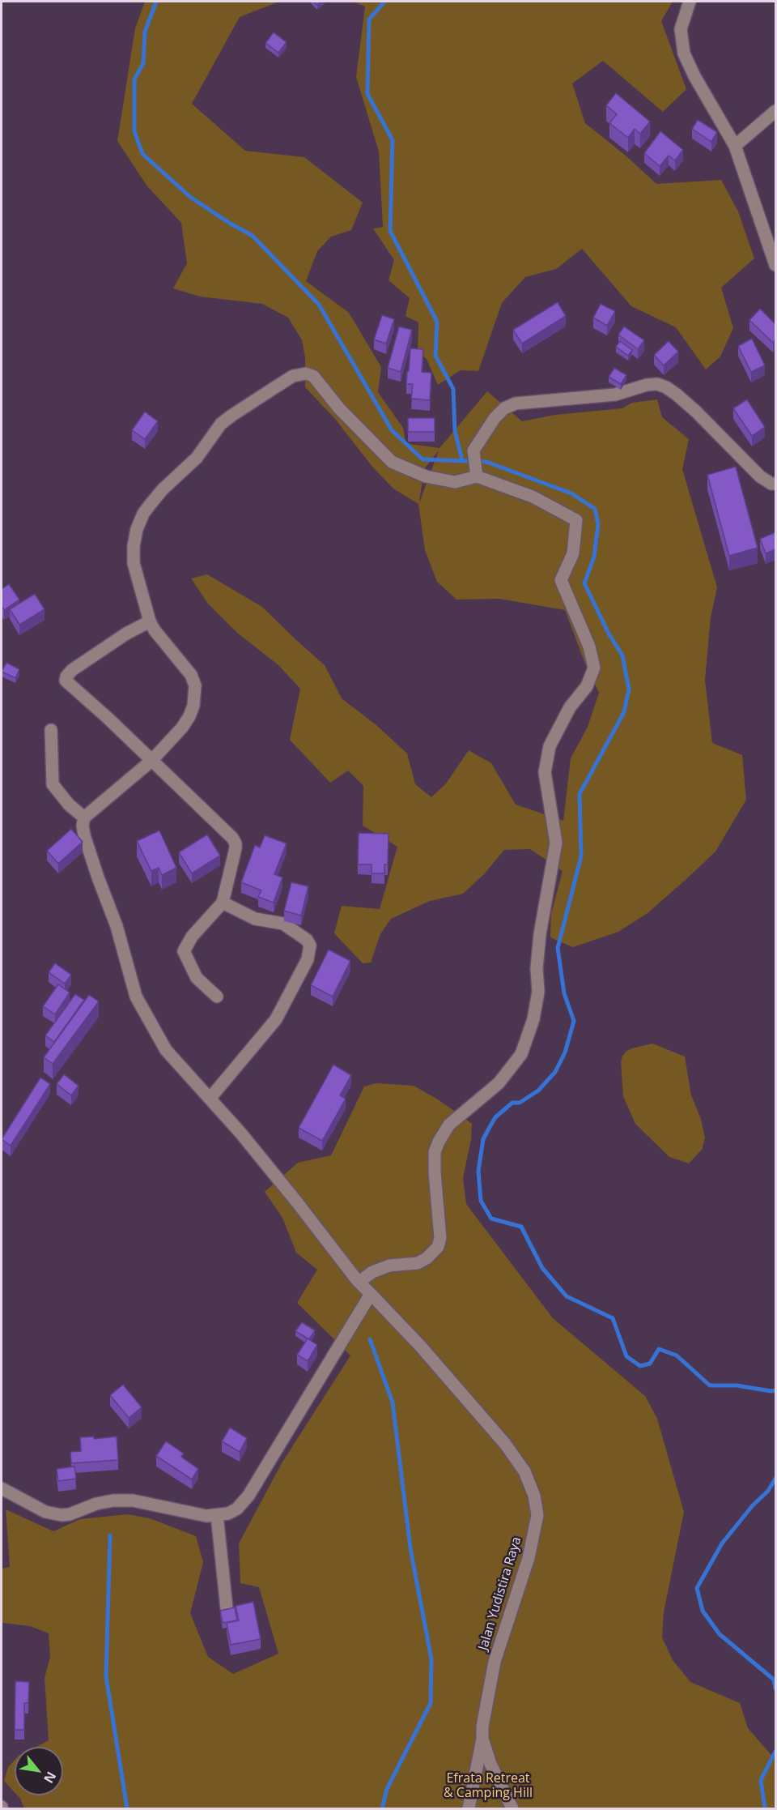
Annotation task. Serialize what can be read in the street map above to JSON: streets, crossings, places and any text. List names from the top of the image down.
{
  "streets": {
    "street": ["Jalan Yudistira Raya"]
  },
  "parks": ["Efrata Retreat & Camping Hill"],
  "north": "bottom right"
}
